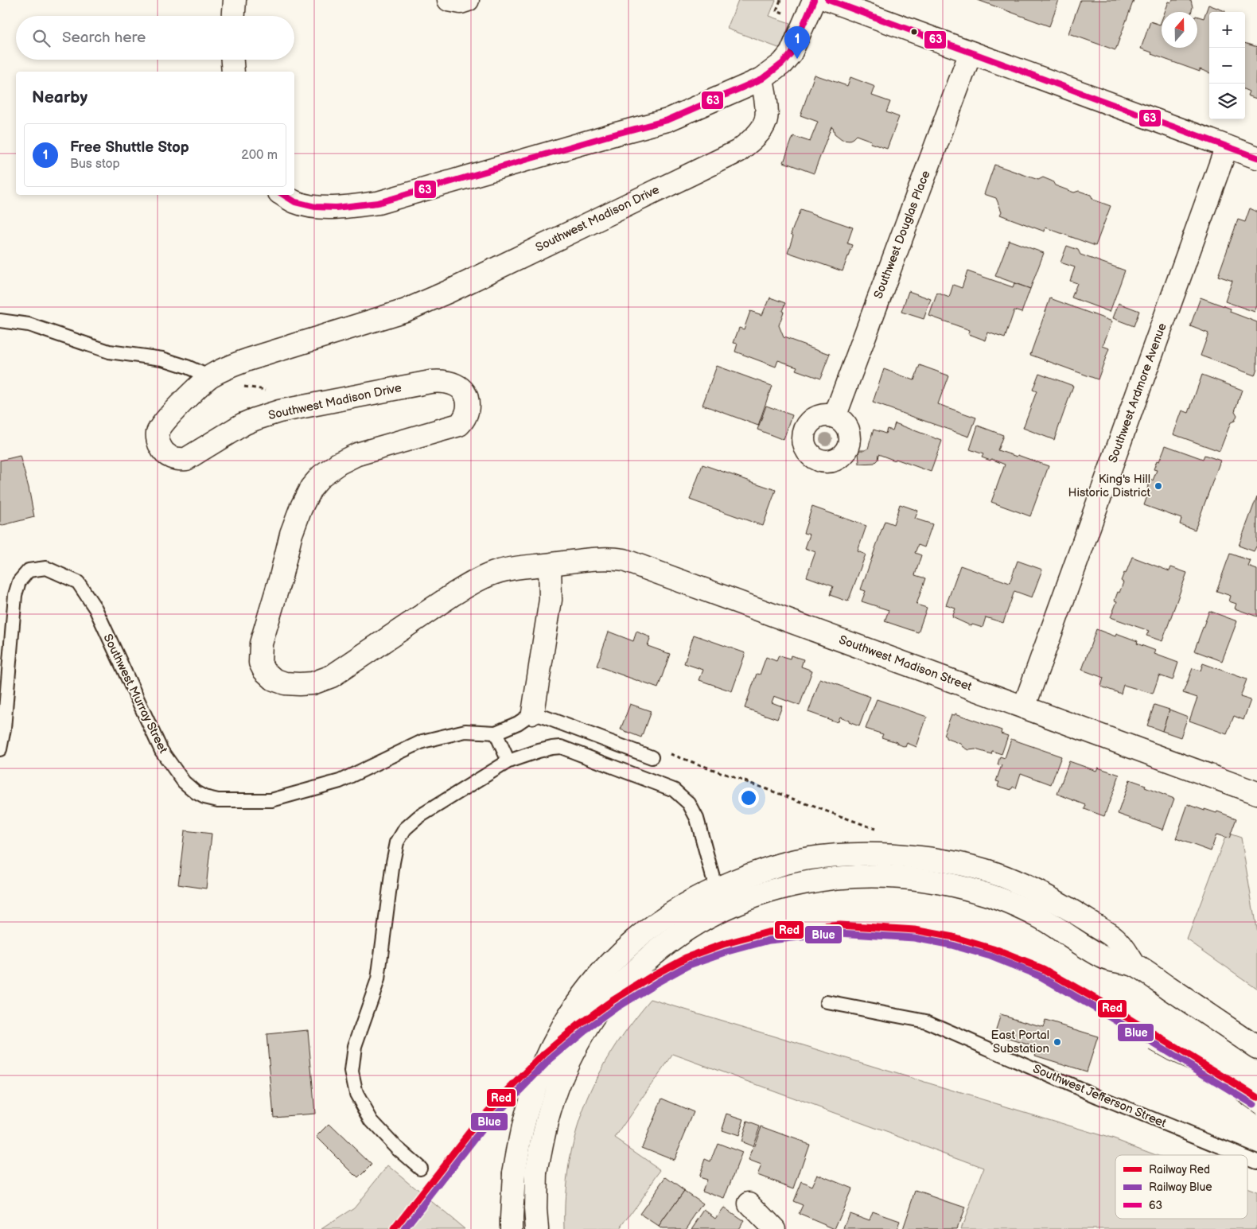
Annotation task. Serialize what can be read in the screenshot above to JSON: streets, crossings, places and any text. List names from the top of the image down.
{
  "streets": {
    "main road": [
      "Southwest Madison Drive",
      "Southwest Douglas Place",
      "Southwest Ardmore Avenue",
      "Southwest Madison Street"
    ],
    "lane": ["Southwest Murray Street", "Southwest Jefferson Street"]
  },
  "crossings": [
    ["Southwest Madison Drive", "Southwest Madison Street"],
    ["Southwest Ardmore Avenue", "Southwest Madison Street"]
  ],
  "places": ["King's Hill Historic District", "East Portal Substation"],
  "lines": ["transit line 63", "rail line Red", "rail line Blue"],
  "legend": ["Railway Red", "Railway Blue", "63"],
  "north": "top",
  "page": {
    "map_buttons": ["+", "−"],
    "search": "Search here",
    "pins": "1",
    "heading": "Nearby",
    "list": [
      {
        "mark": "1",
        "name": "Free Shuttle Stop",
        "note": "Bus stop",
        "value": "200 m"
      }
    ]
  }
}
